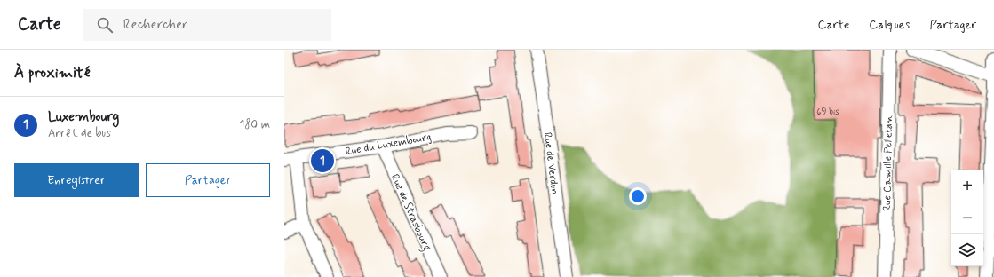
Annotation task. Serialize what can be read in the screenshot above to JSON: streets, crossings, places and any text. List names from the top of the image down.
{
  "streets": {
    "street": [
      "Rue du Luxembourg",
      "Rue de Verdun",
      "Rue Camille Pelletan",
      "Rue de Strasbourg"
    ]
  },
  "crossings": [
    ["Rue du Luxembourg", "Rue de Strasbourg"]
  ],
  "house_numbers": ["69 bis"],
  "page": {
    "header": "Carte",
    "search": "Rechercher",
    "nav": ["Carte", "Calques", "Partager"],
    "heading": "À proximité",
    "list": [
      {
        "mark": "1",
        "name": "Luxembourg",
        "note": "Arrêt de bus",
        "value": "180 m"
      }
    ],
    "pins": "1",
    "buttons": ["Enregistrer", "Partager"],
    "map_buttons": ["+", "−"]
  }
}
